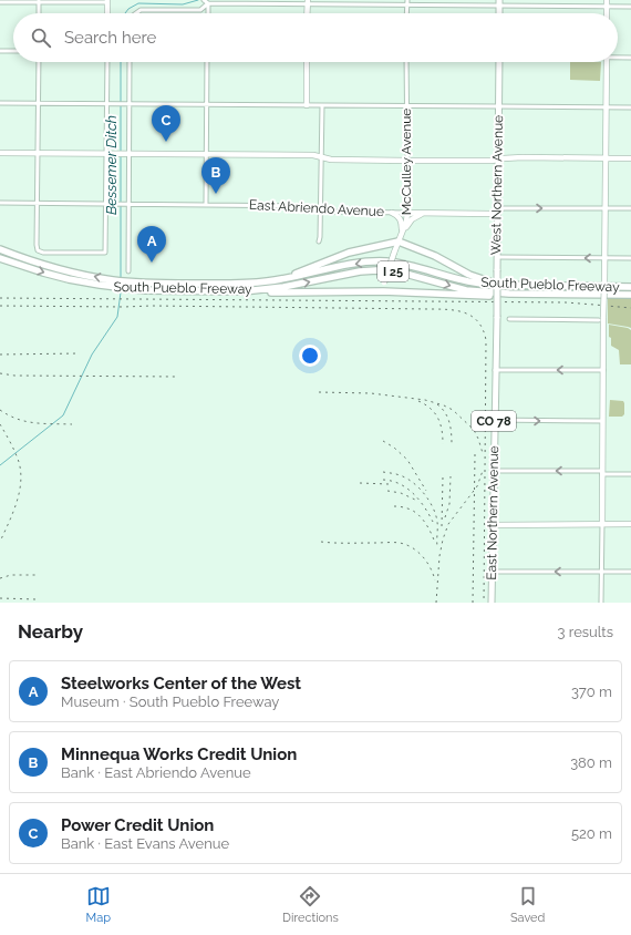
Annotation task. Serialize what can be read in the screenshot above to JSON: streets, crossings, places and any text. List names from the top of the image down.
{
  "streets": {
    "highway": ["I 25", "South Pueblo Freeway"],
    "main road": ["West Northern Avenue", "CO 78", "East Northern Avenue"],
    "street": ["McCulley Avenue", "East Abriendo Avenue"]
  },
  "crossings": [
    ["McCulley Avenue", "East Abriendo Avenue"],
    ["West Northern Avenue", "East Abriendo Avenue"],
    ["West Northern Avenue", "East Northern Avenue"]
  ],
  "water": ["Bessemer Ditch"],
  "page": {
    "search": "Search here",
    "pins": ["C", "B", "A"],
    "heading": ["Nearby", "3 results"],
    "list": [
      {
        "mark": "A",
        "name": "Steelworks Center of the West",
        "note": "Museum · South Pueblo Freeway",
        "value": "370 m"
      },
      {
        "mark": "B",
        "name": "Minnequa Works Credit Union",
        "note": "Bank · East Abriendo Avenue",
        "value": "380 m"
      },
      {
        "mark": "C",
        "name": "Power Credit Union",
        "note": "Bank · East Evans Avenue",
        "value": "520 m"
      }
    ],
    "nav": ["Map", "Directions", "Saved"]
  }
}
